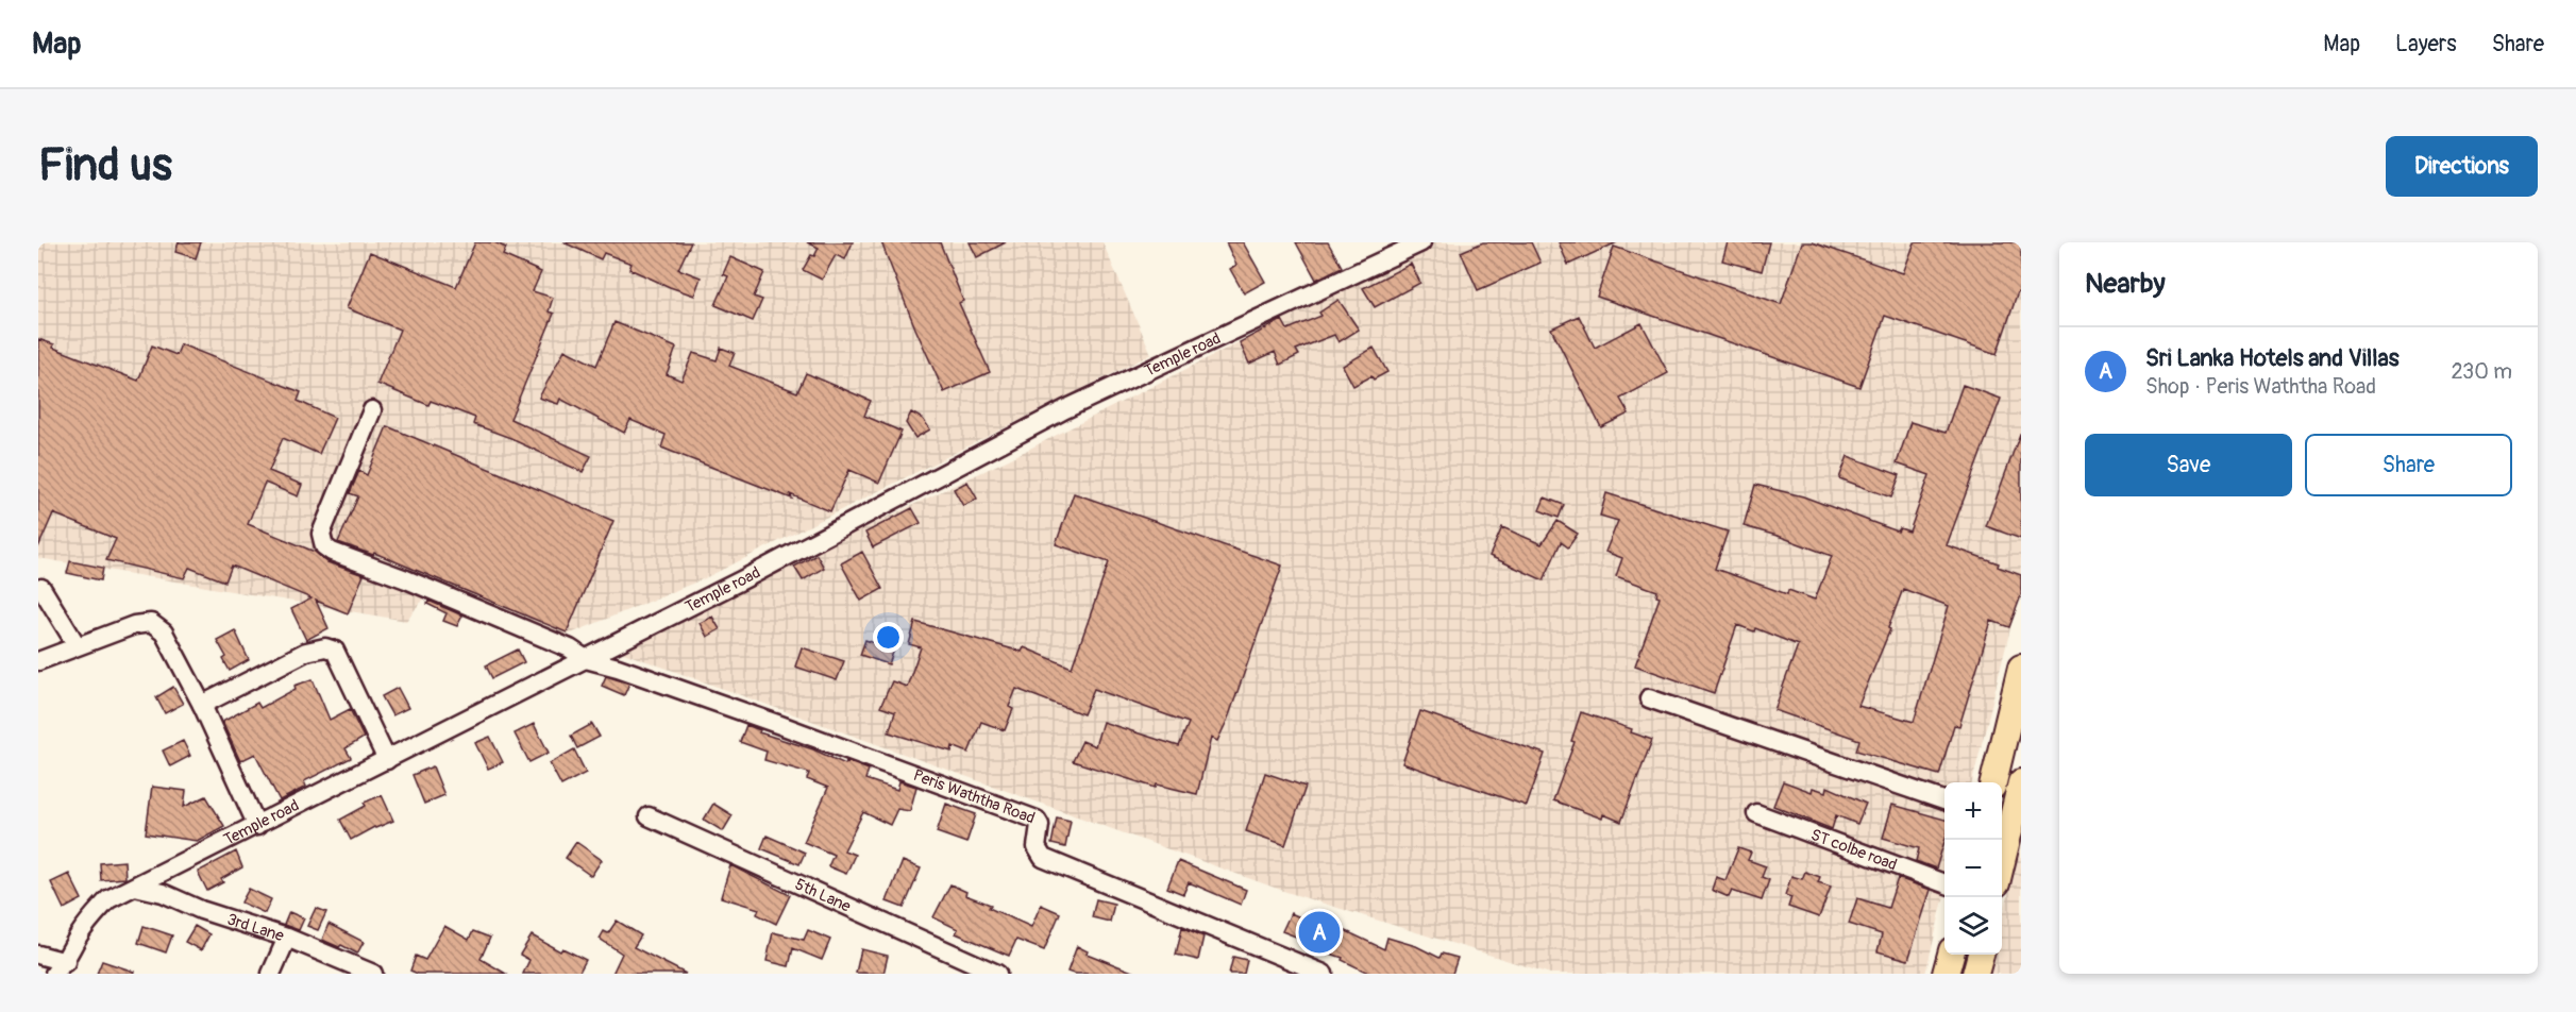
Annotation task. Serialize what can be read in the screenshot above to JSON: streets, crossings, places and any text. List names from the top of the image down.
{
  "streets": {
    "street": [
      "Temple road",
      "Peris Waththa Road",
      "ST colbe road",
      "5th Lane",
      "3rd Lane"
    ]
  },
  "crossings": [
    ["Temple road", "Peris Waththa Road"],
    ["Temple road", "3rd Lane"]
  ],
  "page": {
    "header": "Map",
    "nav": ["Map", "Layers", "Share"],
    "buttons": [
      "Directions",
      ["Save", "Share"]
    ],
    "title": "Find us",
    "heading": "Nearby",
    "list": [
      {
        "mark": "A",
        "name": "Sri Lanka Hotels and Villas",
        "note": "Shop · Peris Waththa Road",
        "value": "230 m"
      }
    ],
    "map_buttons": ["+", "−"],
    "pins": "A"
  }
}
